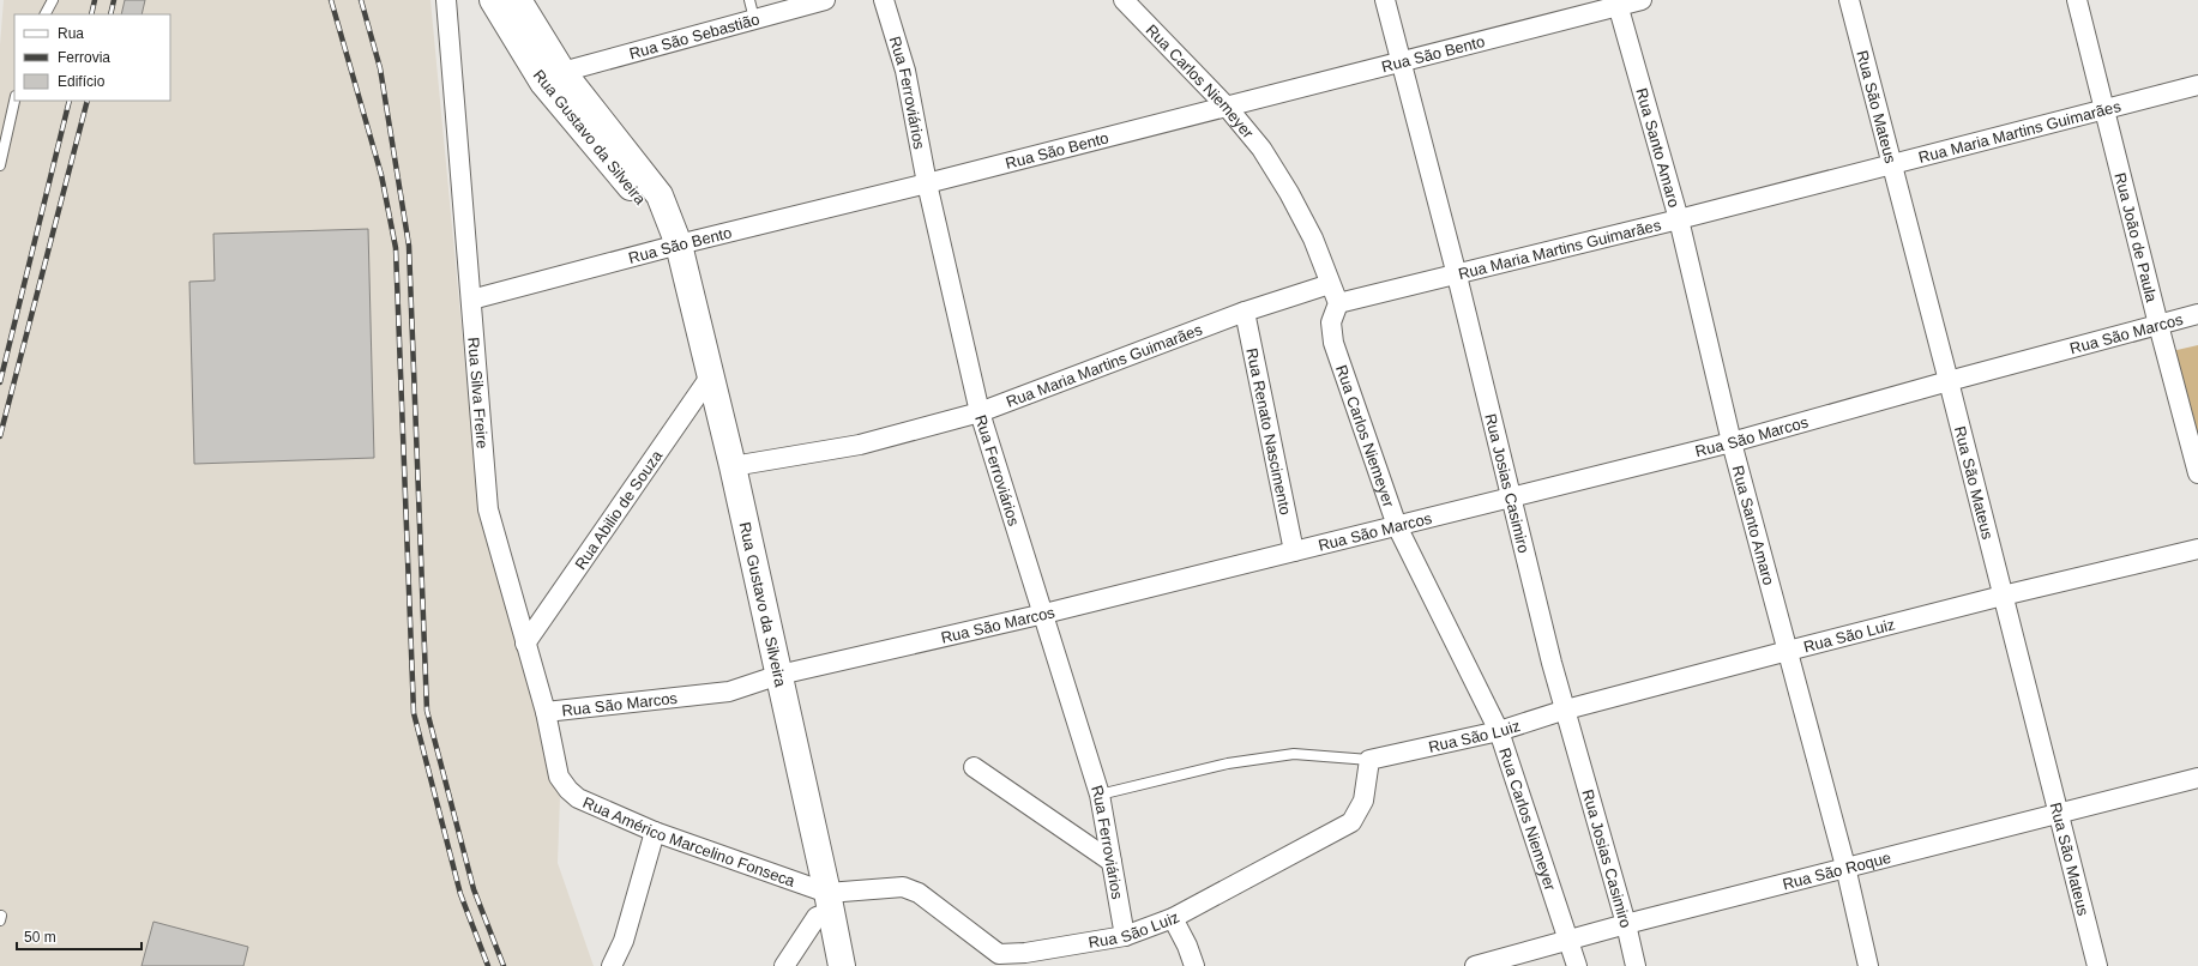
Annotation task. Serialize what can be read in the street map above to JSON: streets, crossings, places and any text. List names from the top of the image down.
{
  "streets": {
    "main road": ["Rua Gustavo da Silveira"],
    "street": [
      "Rua São Sebastião",
      "Rua São Bento",
      "Rua Carlos Niemeyer",
      "Rua Ferroviários",
      "Rua São Mateus",
      "Rua Maria Martins Guimarães",
      "Rua Santo Amaro",
      "Rua João de Paula",
      "Rua São Marcos",
      "Rua Silva Freire",
      "Rua Renato Nascimento",
      "Rua Josias Casimiro",
      "Rua Abilio de Souza",
      "Rua São Luiz",
      "Rua Américo Marcelino Fonseca",
      "Rua São Roque"
    ]
  },
  "crossings": [
    ["Rua São Sebastião", "Rua Gustavo da Silveira"],
    ["Rua São Bento", "Rua Carlos Niemeyer"],
    ["Rua São Bento", "Rua Ferroviários"],
    ["Rua São Bento", "Rua Gustavo da Silveira"],
    ["Rua São Bento", "Rua Santo Amaro"],
    ["Rua São Bento", "Rua Silva Freire"],
    ["Rua São Bento", "Rua Josias Casimiro"],
    ["Rua Carlos Niemeyer", "Rua Maria Martins Guimarães"],
    ["Rua Carlos Niemeyer", "Rua São Marcos"],
    ["Rua Carlos Niemeyer", "Rua São Luiz"],
    ["Rua Carlos Niemeyer", "Rua São Roque"],
    ["Rua Ferroviários", "Rua Maria Martins Guimarães"],
    ["Rua Ferroviários", "Rua São Marcos"],
    ["Rua Ferroviários", "Rua São Luiz"],
    ["Rua São Mateus", "Rua Maria Martins Guimarães"],
    ["Rua São Mateus", "Rua São Marcos"],
    ["Rua São Mateus", "Rua São Luiz"],
    ["Rua São Mateus", "Rua São Roque"],
    ["Rua Maria Martins Guimarães", "Rua Gustavo da Silveira"],
    ["Rua Maria Martins Guimarães", "Rua Santo Amaro"],
    ["Rua Maria Martins Guimarães", "Rua João de Paula"],
    ["Rua Maria Martins Guimarães", "Rua Renato Nascimento"],
    ["Rua Maria Martins Guimarães", "Rua Josias Casimiro"],
    ["Rua Gustavo da Silveira", "Rua São Marcos"],
    ["Rua Gustavo da Silveira", "Rua Abilio de Souza"],
    ["Rua Gustavo da Silveira", "Rua São Luiz"],
    ["Rua Gustavo da Silveira", "Rua Américo Marcelino Fonseca"],
    ["Rua Santo Amaro", "Rua São Marcos"],
    ["Rua Santo Amaro", "Rua São Luiz"],
    ["Rua Santo Amaro", "Rua São Roque"],
    ["Rua João de Paula", "Rua São Marcos"],
    ["Rua São Marcos", "Rua Silva Freire"],
    ["Rua São Marcos", "Rua Renato Nascimento"],
    ["Rua São Marcos", "Rua Josias Casimiro"],
    ["Rua Silva Freire", "Rua Abilio de Souza"],
    ["Rua Silva Freire", "Rua Américo Marcelino Fonseca"],
    ["Rua Josias Casimiro", "Rua São Luiz"],
    ["Rua Josias Casimiro", "Rua São Roque"],
    ["Rua São Luiz", "Rua Américo Marcelino Fonseca"]
  ],
  "legend": ["Rua", "Ferrovia", "Edifício"],
  "scale_bar": "50 m"
}
